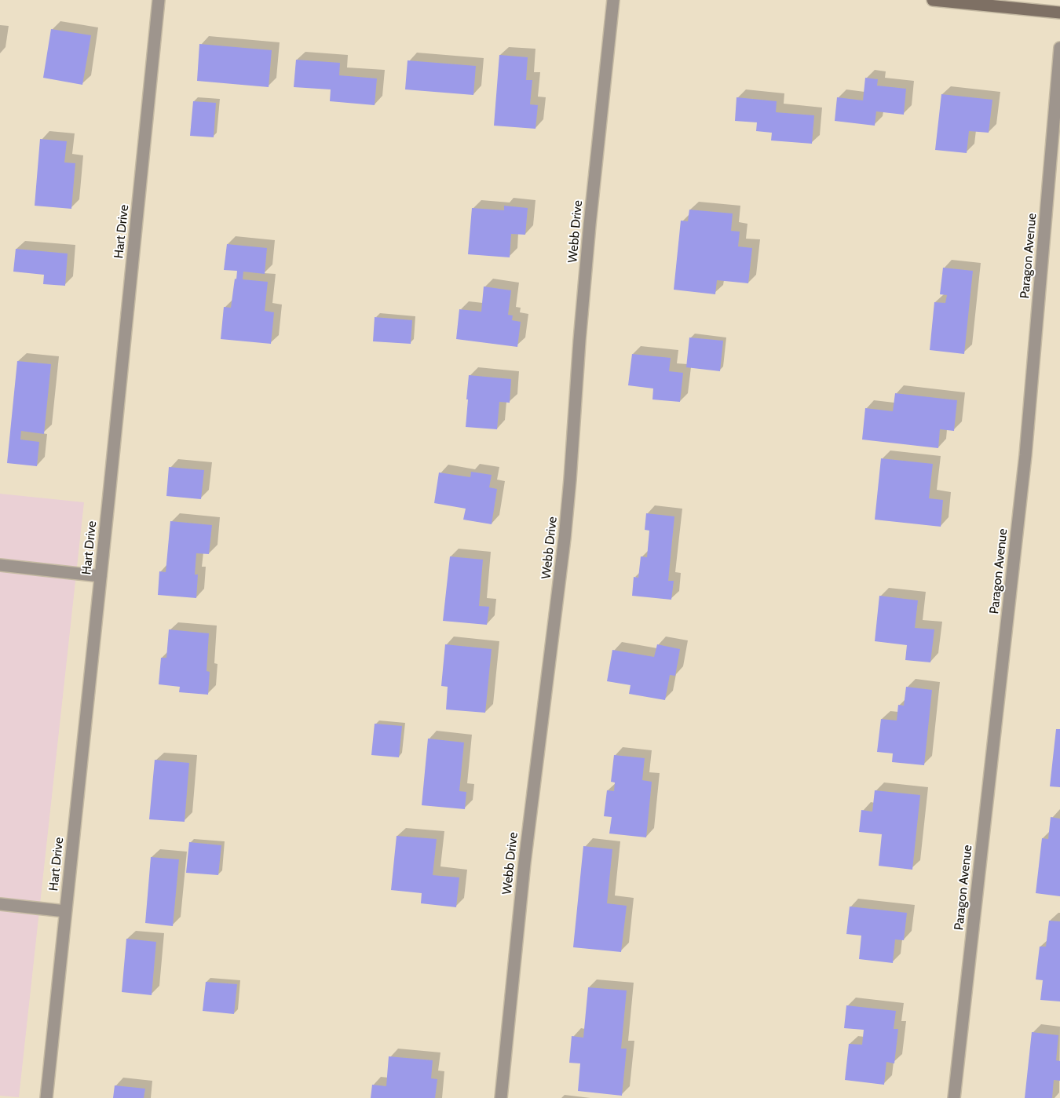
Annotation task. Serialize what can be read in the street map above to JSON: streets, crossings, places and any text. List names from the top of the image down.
{
  "streets": {
    "street": ["Hart Drive", "Webb Drive", "Paragon Avenue"]
  }
}
